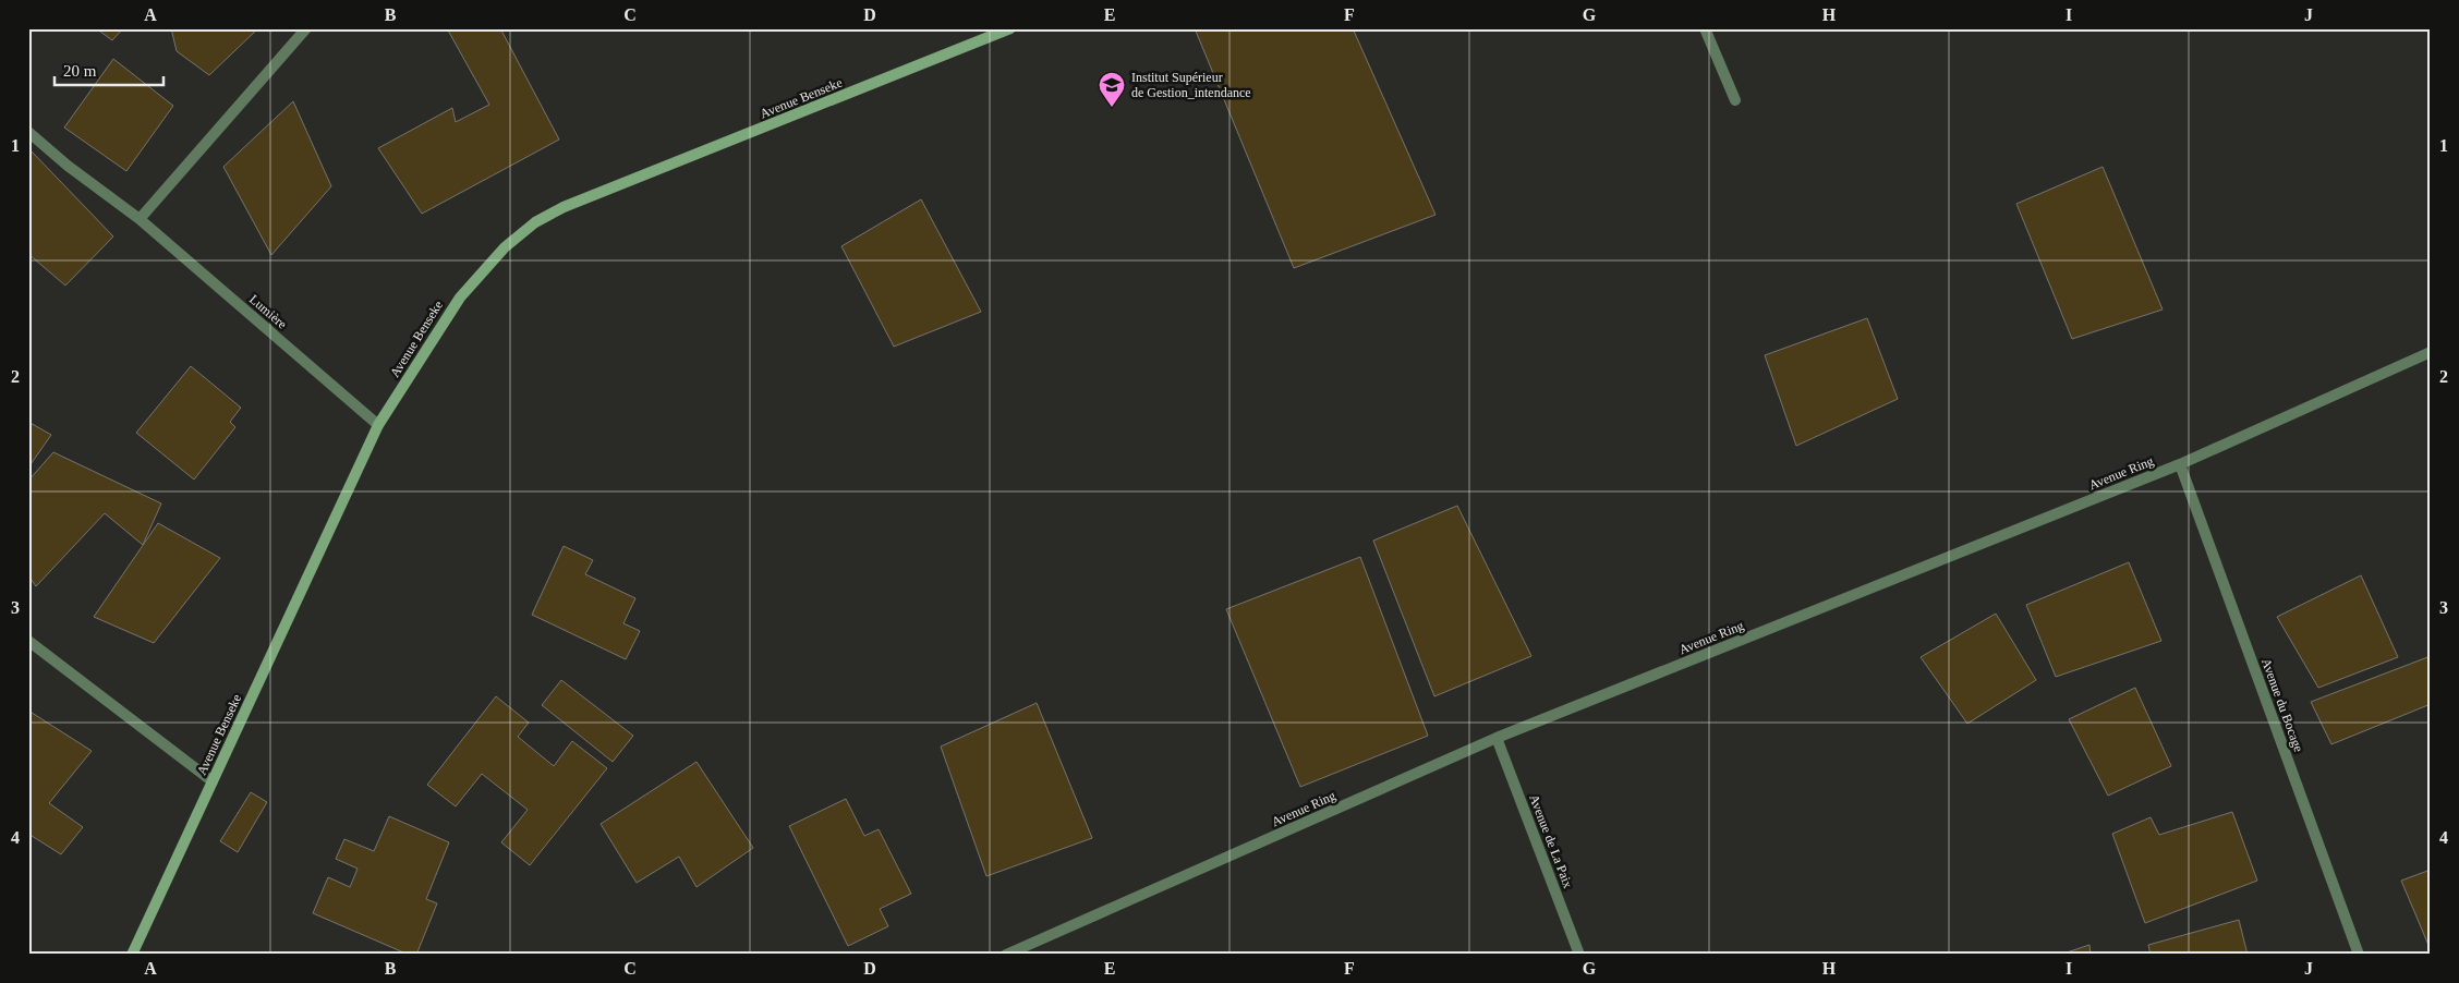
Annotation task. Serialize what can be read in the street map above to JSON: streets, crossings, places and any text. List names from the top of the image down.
{
  "streets": {
    "street": [
      "Avenue Benseke",
      "Lumière",
      "Avenue Ring",
      "Avenue du Bocage",
      "Avenue de La Paix"
    ]
  },
  "crossings": [
    ["Avenue Benseke", "Lumière"],
    ["Avenue Ring", "Avenue du Bocage"],
    ["Avenue Ring", "Avenue de La Paix"]
  ],
  "places": {
    "school or university": ["Institut Supérieur de Gestion_intendance"]
  },
  "scale_bar": "20 m",
  "grid": {
    "columns": [
      "A",
      "B",
      "C",
      "D",
      "E",
      "F",
      "G",
      "H",
      "I",
      "J"
    ],
    "rows": [
      "1",
      "2",
      "3",
      "4"
    ]
  }
}
